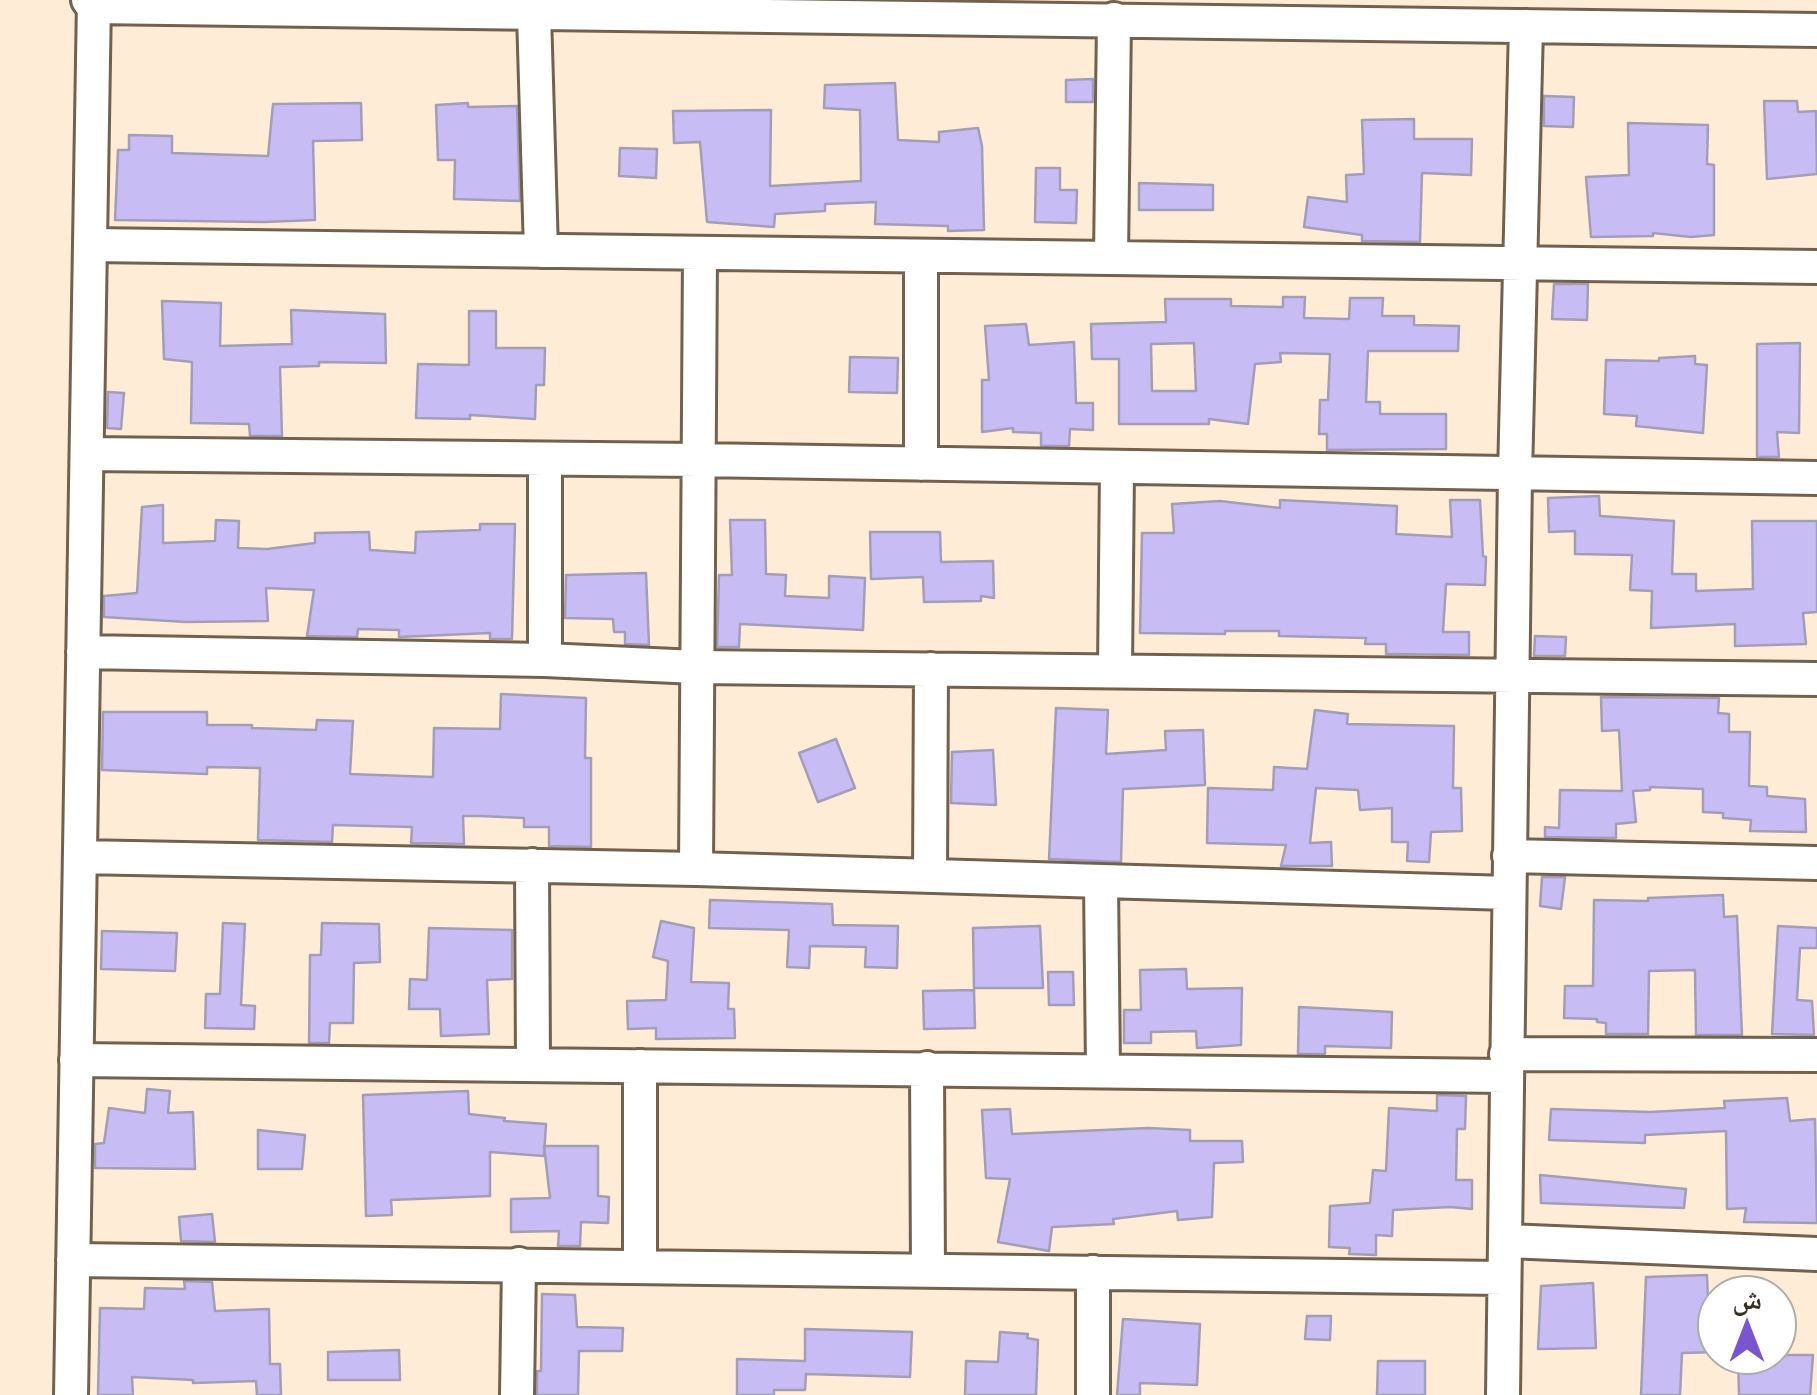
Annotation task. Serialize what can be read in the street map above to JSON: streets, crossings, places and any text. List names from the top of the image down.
{
  "north": "top"
}
